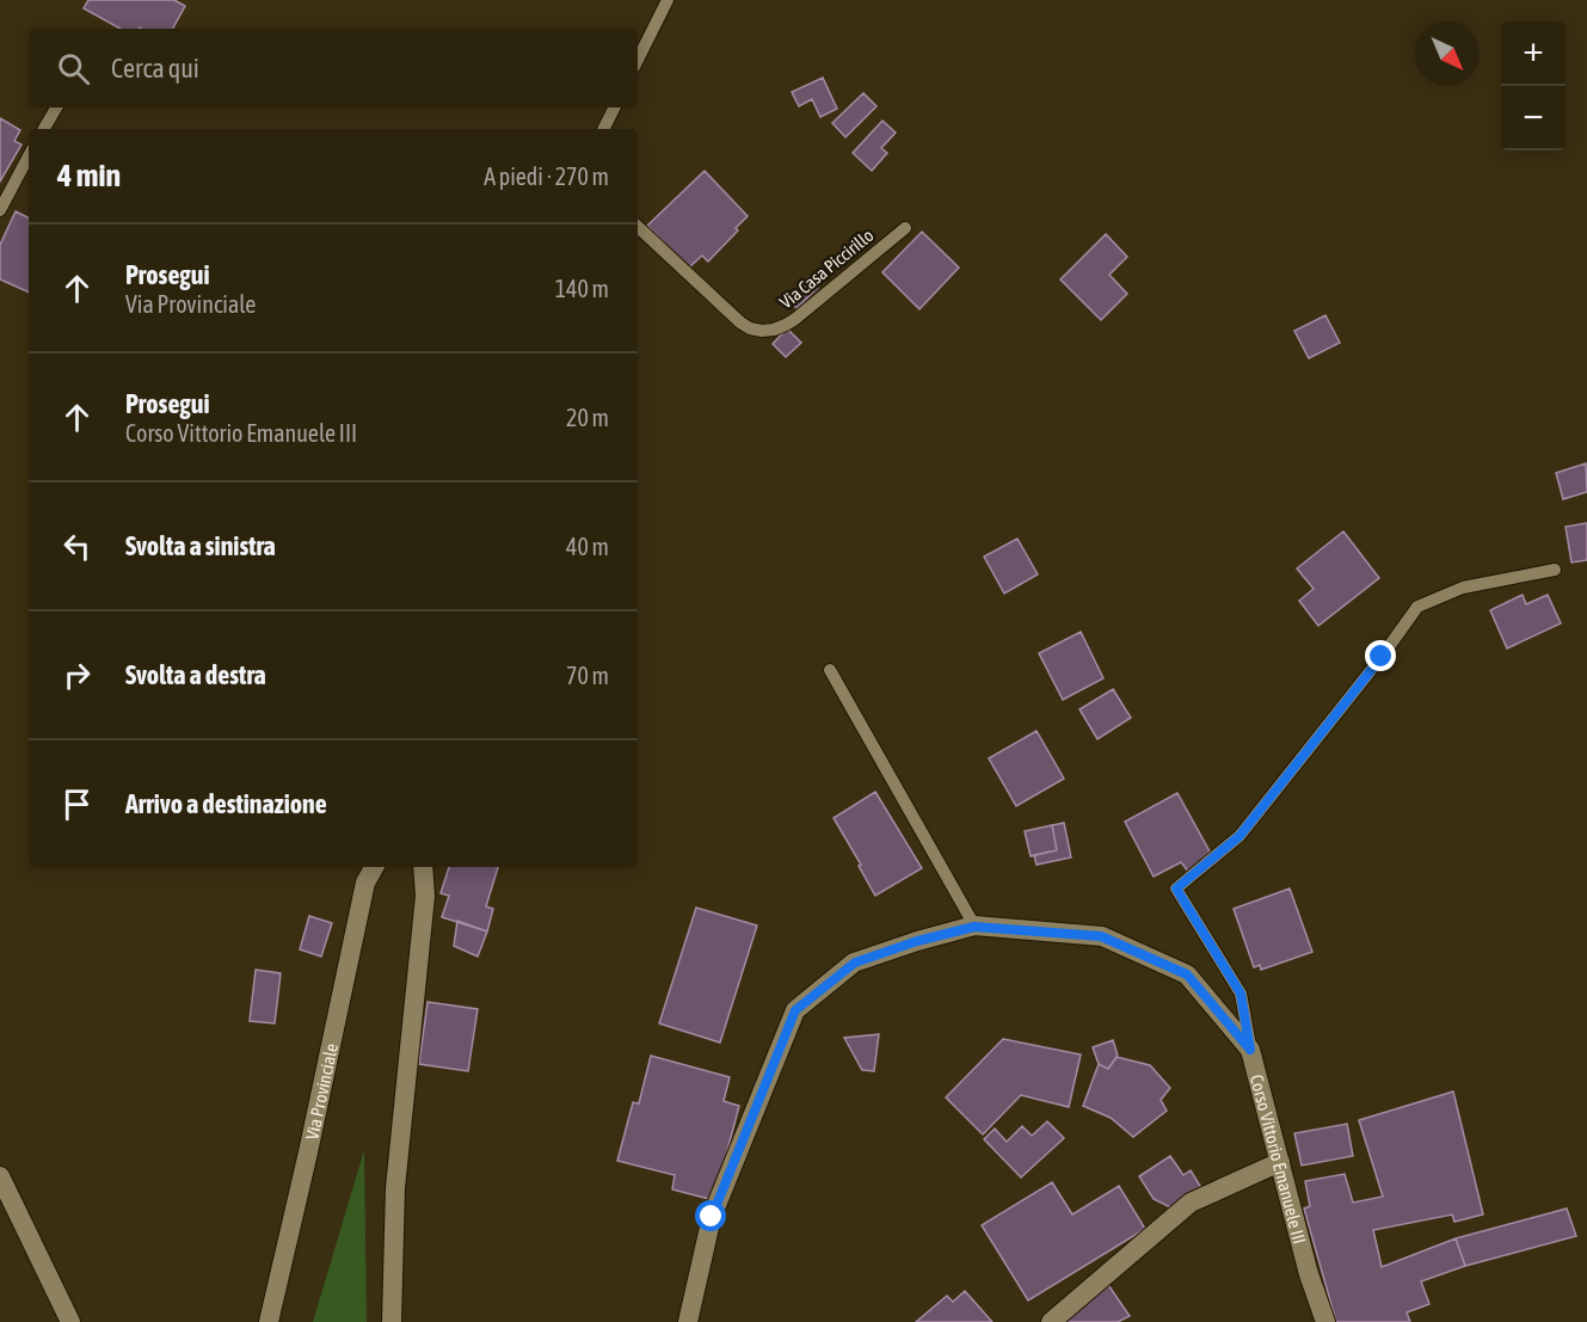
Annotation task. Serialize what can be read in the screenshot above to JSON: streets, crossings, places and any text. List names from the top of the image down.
{
  "streets": {
    "street": ["Via Provinciale", "Corso Vittorio Emanuele III"],
    "lane": ["Via Casa Piccirillo"]
  },
  "north": "bottom right",
  "page": {
    "map_buttons": ["+", "−"],
    "search": "Cerca qui",
    "heading": ["4 min", "A piedi · 270 m"],
    "list": [
      ["Prosegui", "Via Provinciale", "140 m"],
      ["Prosegui", "Corso Vittorio Emanuele III", "20 m"],
      ["Svolta a sinistra", "40 m"],
      ["Svolta a destra", "70 m"],
      "Arrivo a destinazione"
    ]
  }
}
